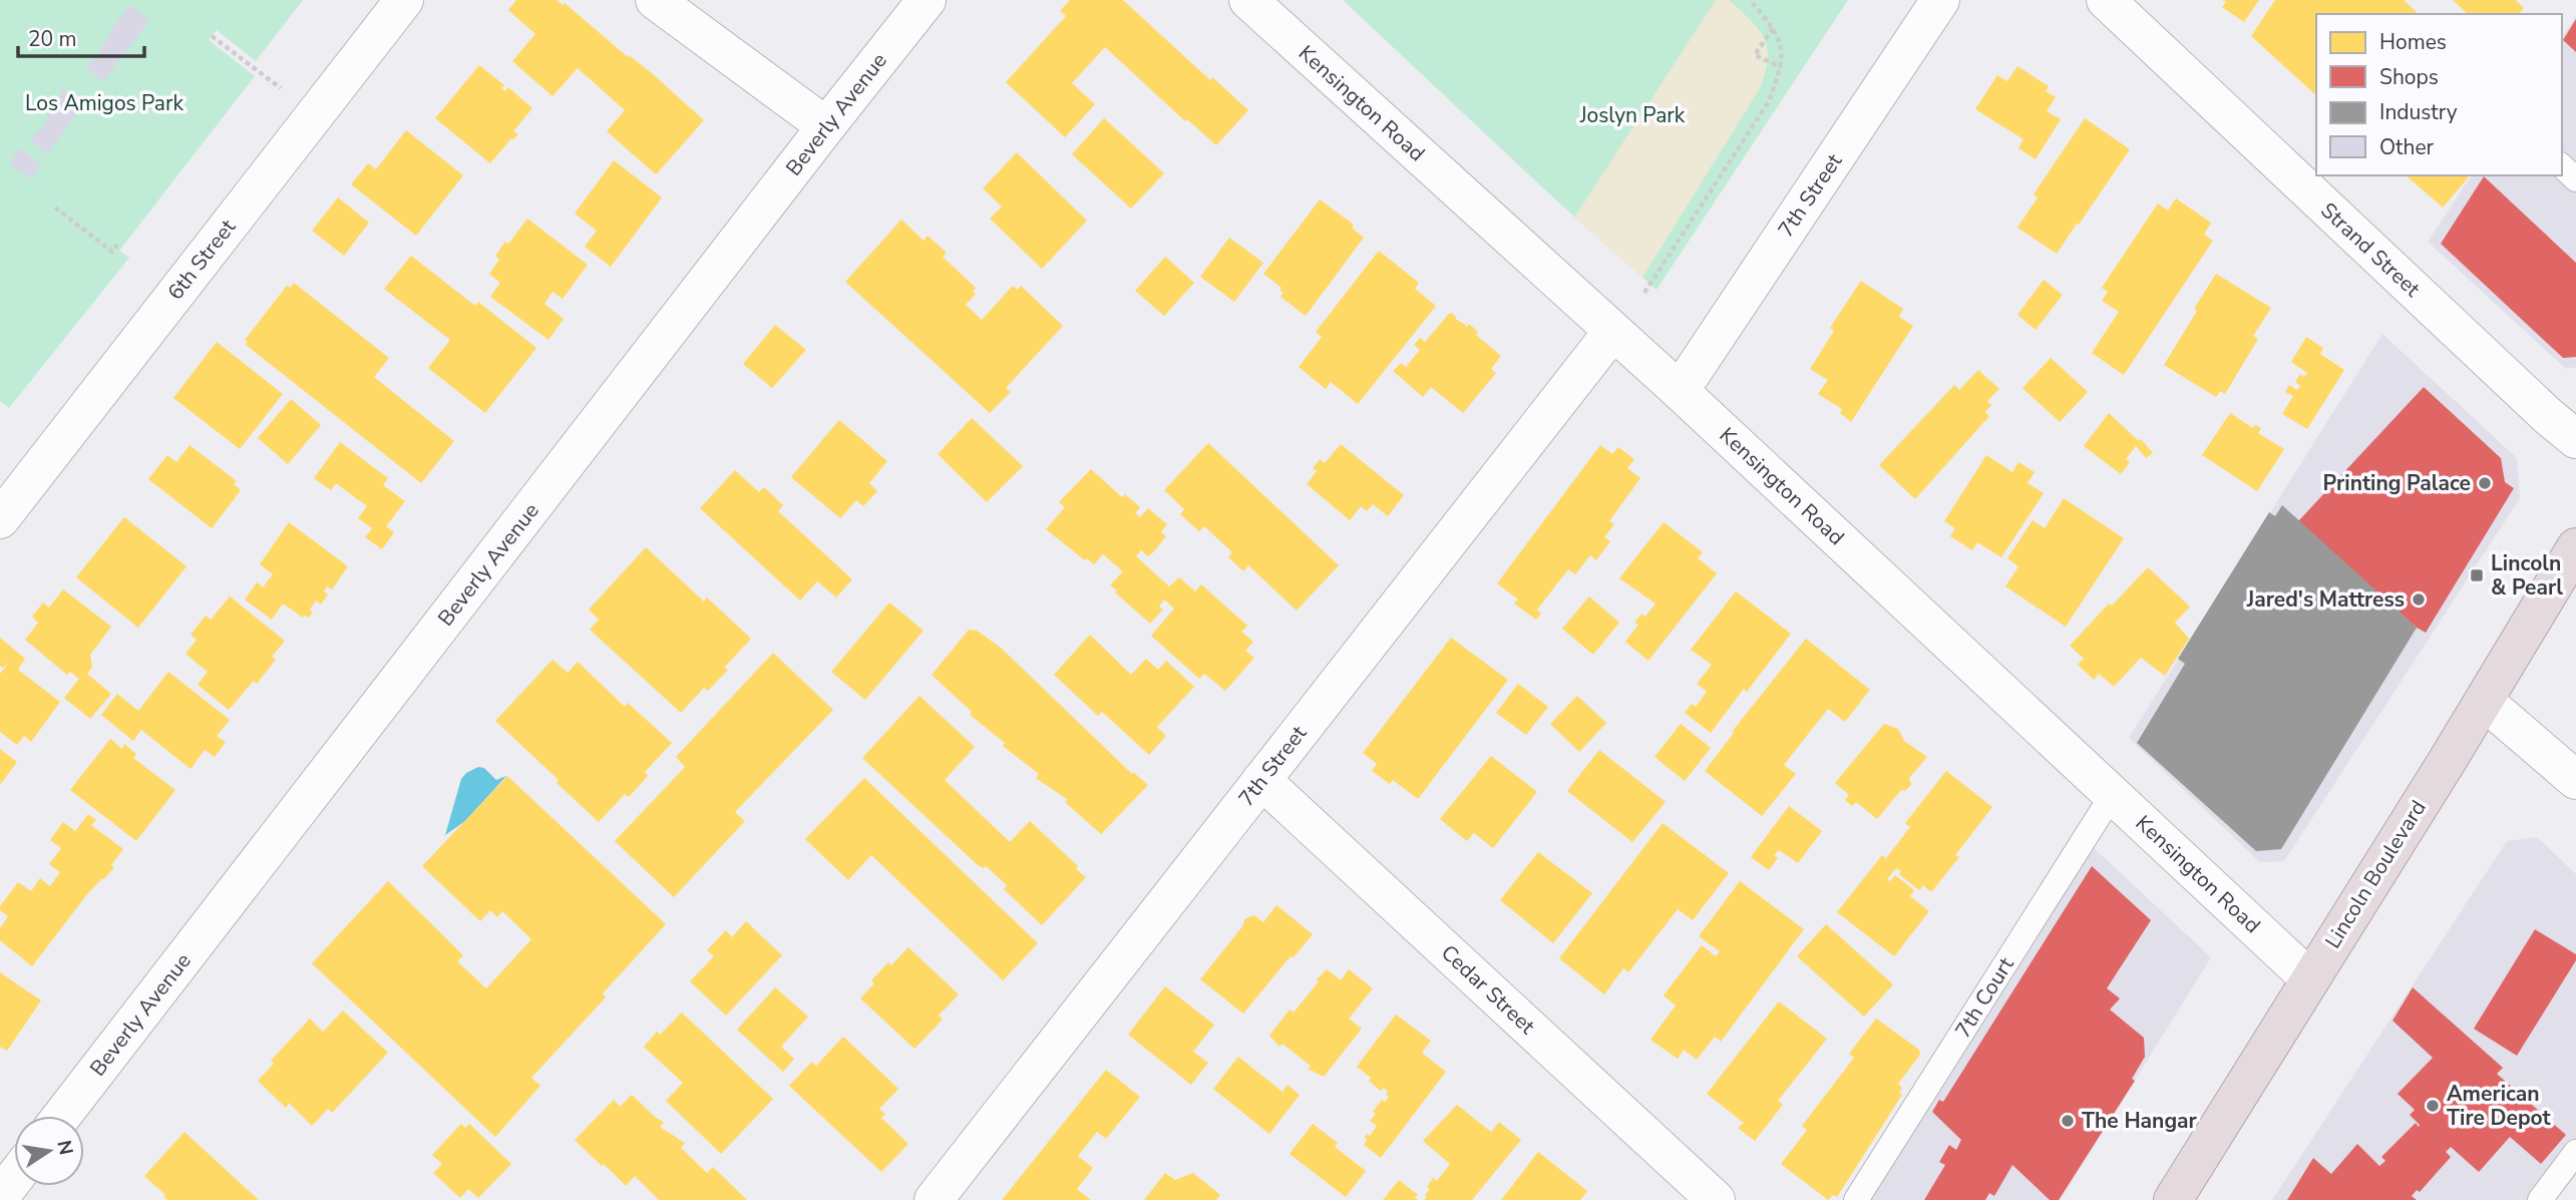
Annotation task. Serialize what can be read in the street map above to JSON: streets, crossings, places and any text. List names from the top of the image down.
{
  "streets": {
    "highway": ["Lincoln Boulevard"],
    "street": [
      "Kensington Road",
      "Beverly Avenue",
      "7th Street",
      "Strand Street",
      "6th Street",
      "Cedar Street"
    ],
    "lane": ["7th Court"]
  },
  "crossings": [
    ["Kensington Road", "7th Street"],
    ["Kensington Road", "Lincoln Boulevard"],
    ["Kensington Road", "7th Court"],
    ["7th Street", "Cedar Street"]
  ],
  "parks": ["Los Amigos Park", "Joslyn Park"],
  "places": {
    "other": [
      "Printing Palace",
      "Jared's Mattress",
      "American Tire Depot",
      "The Hangar"
    ],
    "transit": ["Lincoln & Pearl"]
  },
  "legend": [
    "Homes",
    "Shops",
    "Industry",
    "Other"
  ],
  "scale_bar": "20 m",
  "north": "right"
}
